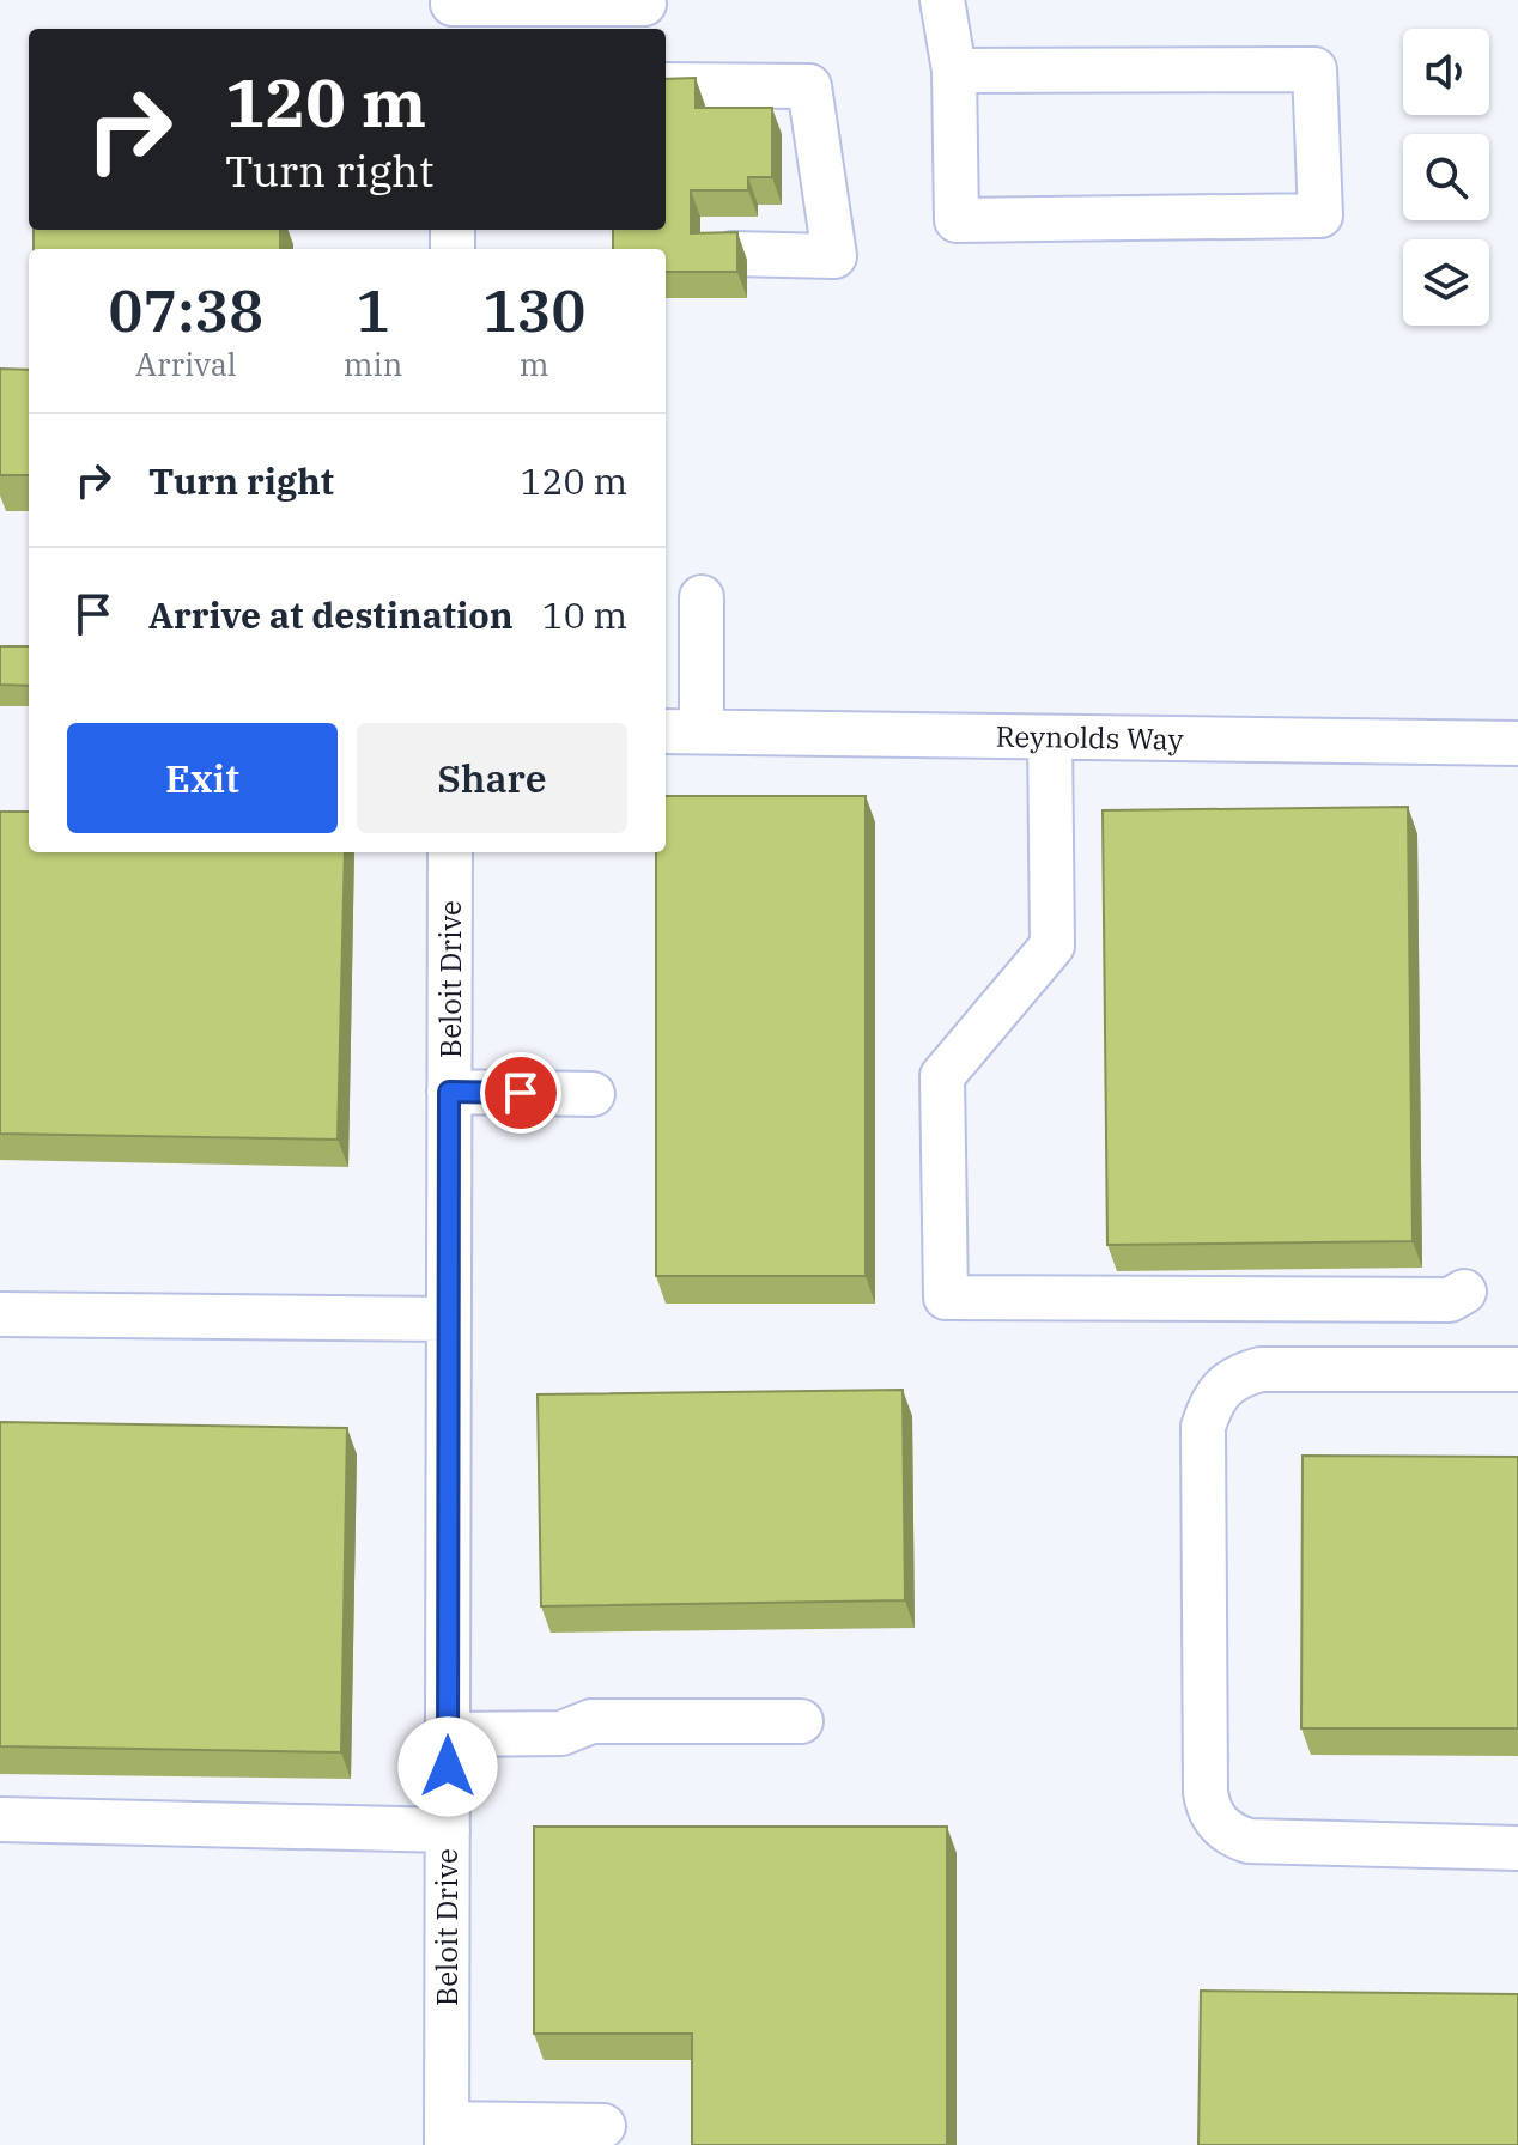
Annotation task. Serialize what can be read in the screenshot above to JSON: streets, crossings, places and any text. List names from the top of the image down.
{
  "streets": {
    "street": ["Reynolds Way", "Beloit Drive"]
  },
  "page": {
    "turn": ["120 m", "Turn right"],
    "eta": [
      "07:38",
      "Arrival",
      "1",
      "min",
      "130",
      "m"
    ],
    "list": [
      {
        "name": "Turn right",
        "value": "120 m"
      },
      {
        "name": "Arrive at destination",
        "value": "10 m"
      }
    ],
    "buttons": ["Exit", "Share"]
  }
}
